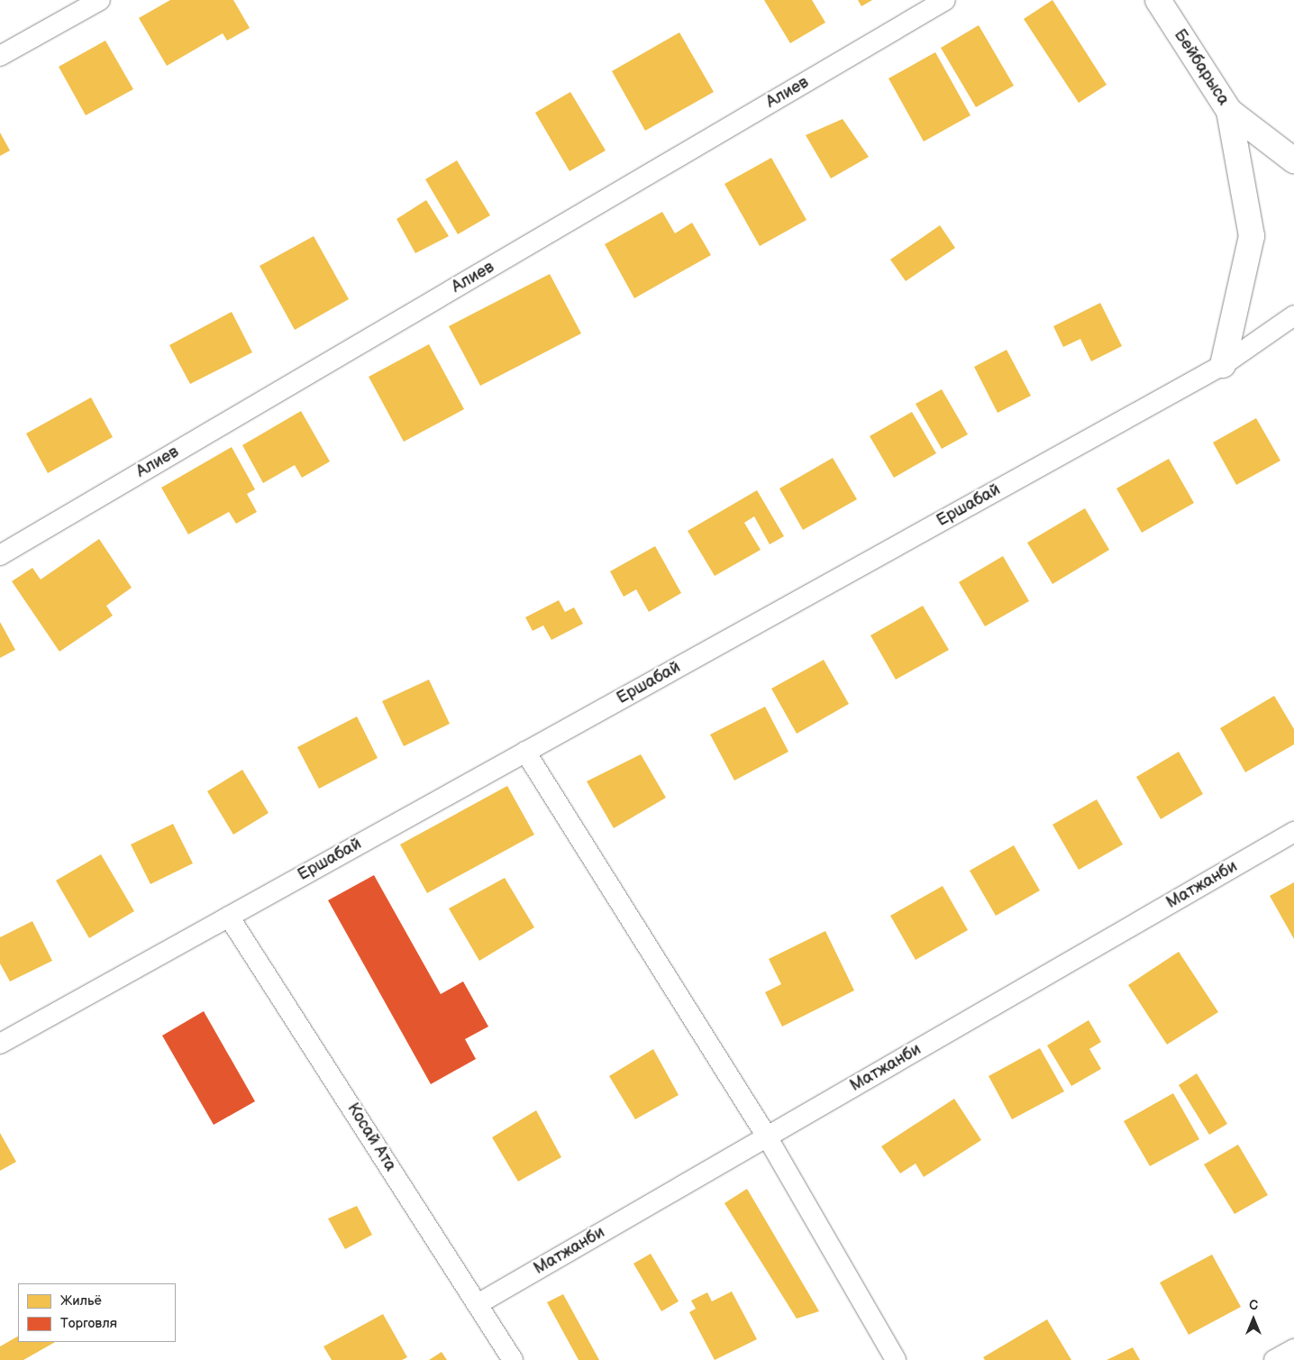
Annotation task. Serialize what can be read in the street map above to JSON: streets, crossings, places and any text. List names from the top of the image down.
{
  "streets": {
    "street": [
      "Бейбарыса",
      "Алиев",
      "Ершабай",
      "Матжанби",
      "Косай Ата"
    ]
  },
  "crossings": [
    ["Ершабай", "Косай Ата"],
    ["Матжанби", "Косай Ата"]
  ],
  "legend": ["Жильё", "Торговля"],
  "north": "top"
}
